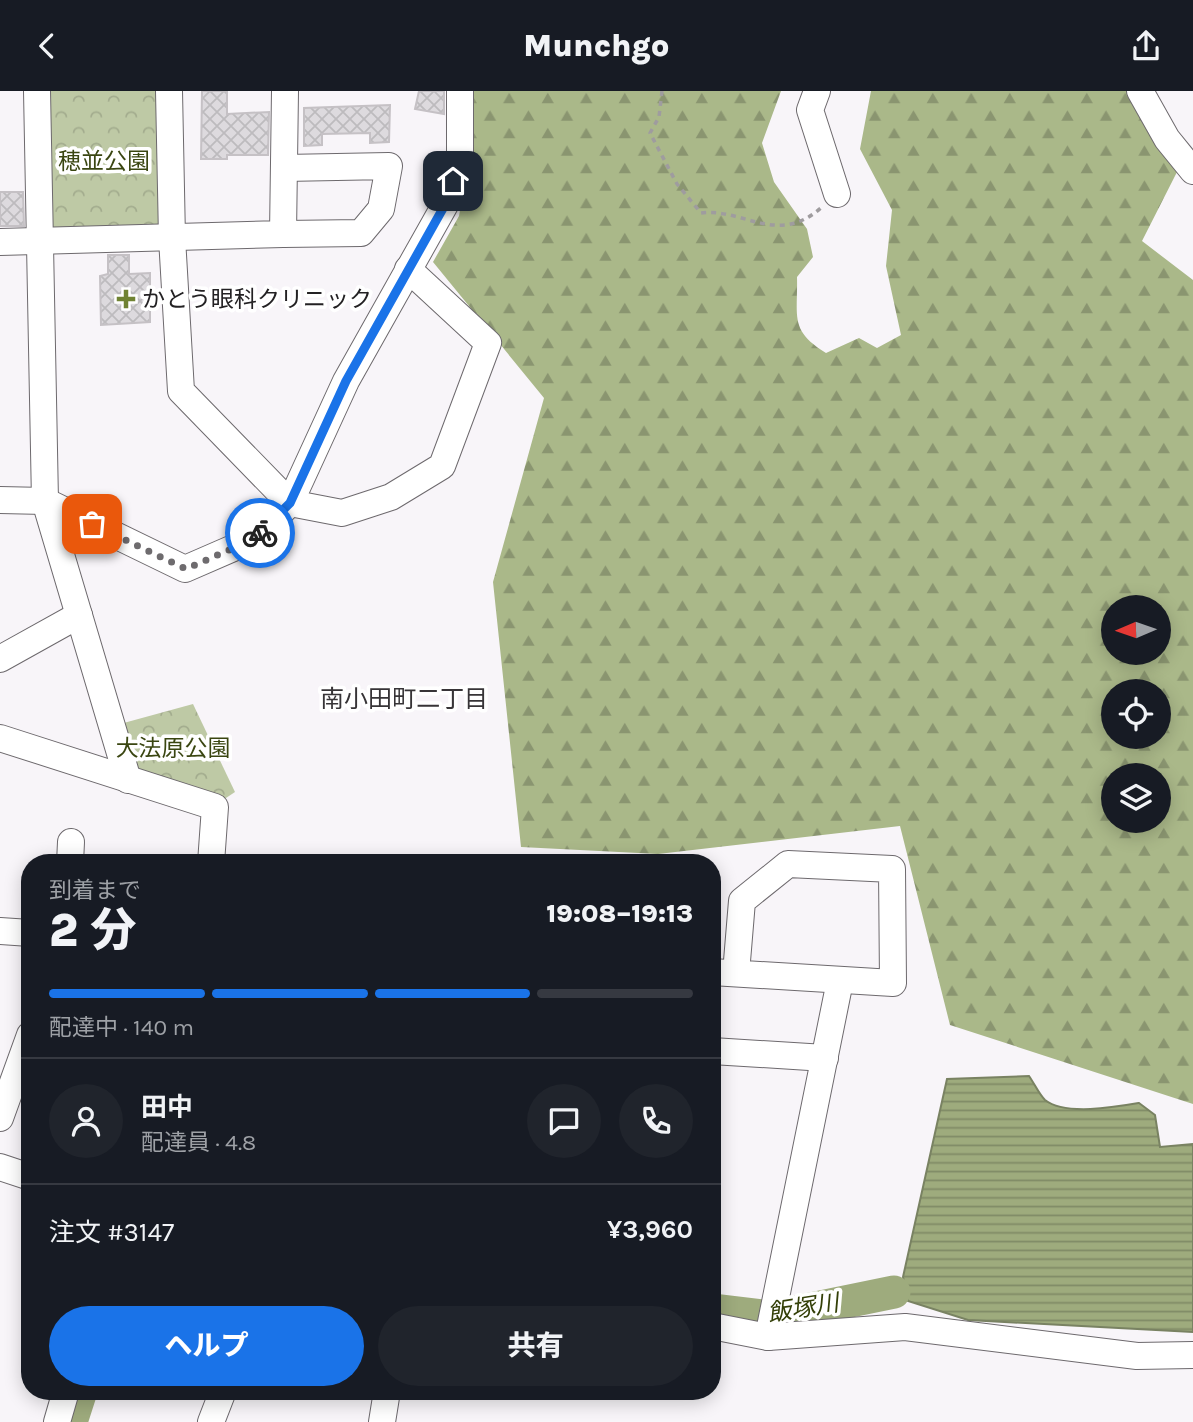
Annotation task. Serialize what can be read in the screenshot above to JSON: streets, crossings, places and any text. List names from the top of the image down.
{
  "districts": ["南小田町二丁目"],
  "water": ["飯塚川"],
  "parks": ["穂並公園", "大法原公園"],
  "places": {
    "health": ["かとう眼科クリニック"]
  },
  "north": "left",
  "page": {
    "header": "Munchgo",
    "heading": ["2 分", "到着まで", "19:08–19:13"],
    "panel": [
      "田中",
      "配達員 · 4.8",
      "注文 #3147",
      "¥3,960"
    ],
    "bar": "配達中 · 140 m",
    "buttons": ["ヘルプ", "共有"]
  }
}
